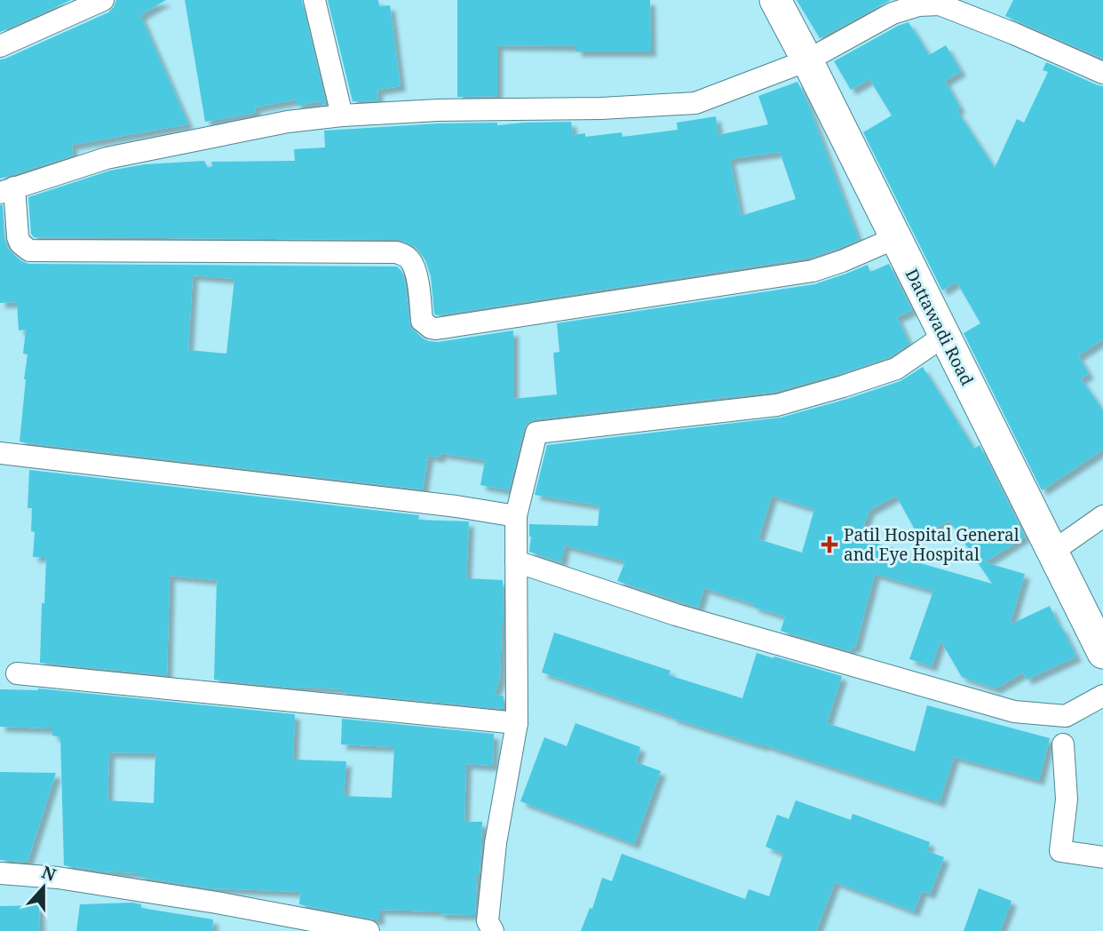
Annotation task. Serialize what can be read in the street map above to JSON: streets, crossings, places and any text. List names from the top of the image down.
{
  "streets": {
    "street": ["Dattawadi Road"]
  },
  "places": {
    "health": ["Patil Hospital General and Eye Hospital"]
  },
  "north": "top"
}
